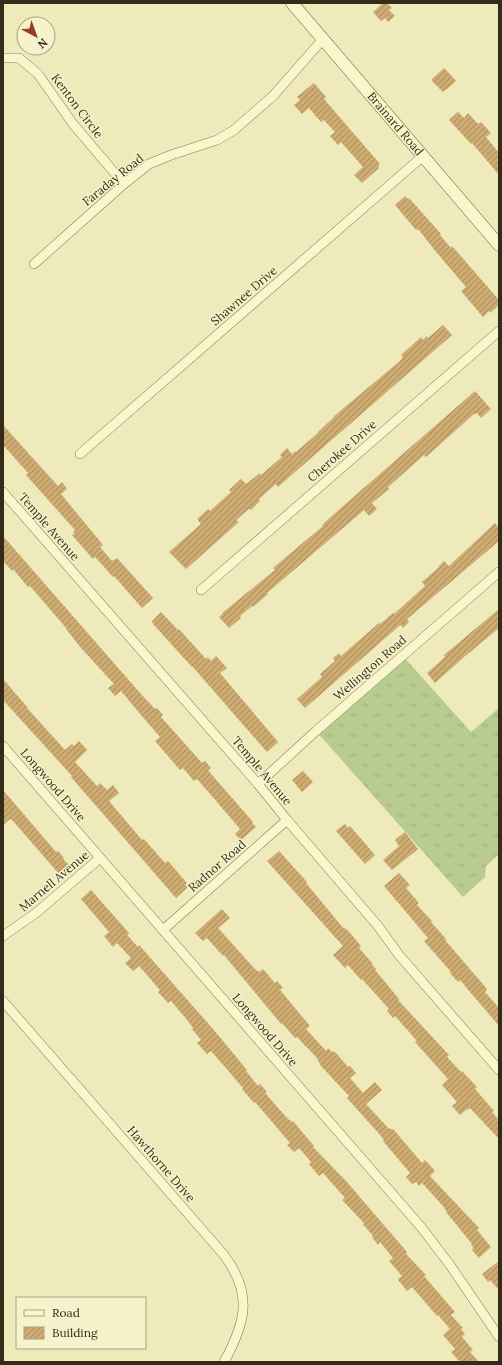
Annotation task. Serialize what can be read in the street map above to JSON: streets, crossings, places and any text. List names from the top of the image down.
{
  "streets": {
    "main road": ["Brainard Road"],
    "street": [
      "Kenton Circle",
      "Faraday Road",
      "Shawnee Drive",
      "Cherokee Drive",
      "Temple Avenue",
      "Wellington Road",
      "Longwood Drive",
      "Radnor Road",
      "Marnell Avenue",
      "Hawthorne Drive"
    ]
  },
  "crossings": [
    ["Kenton Circle", "Faraday Road"],
    ["Brainard Road", "Faraday Road"],
    ["Brainard Road", "Shawnee Drive"],
    ["Temple Avenue", "Wellington Road"],
    ["Temple Avenue", "Radnor Road"],
    ["Longwood Drive", "Radnor Road"],
    ["Longwood Drive", "Marnell Avenue"]
  ],
  "legend": ["Road", "Building"],
  "north": "bottom right"
}
